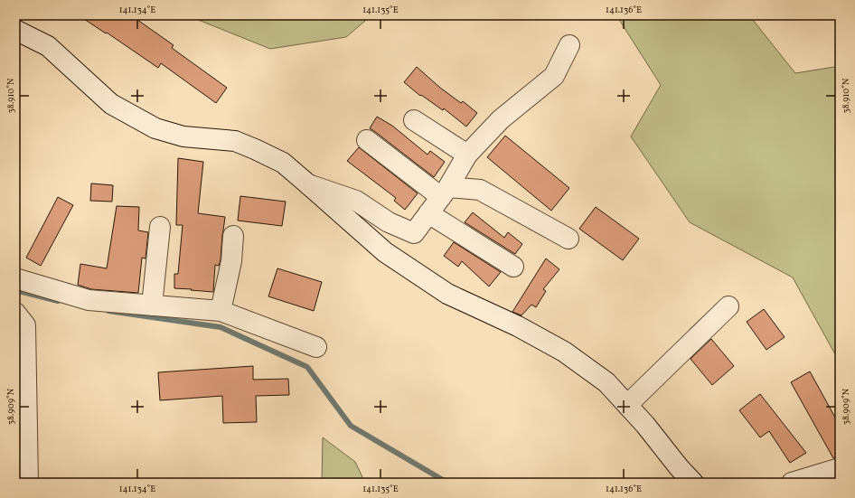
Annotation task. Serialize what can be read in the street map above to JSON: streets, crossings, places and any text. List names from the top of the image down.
{
  "coordinates": [
    "141.134°E",
    "141.135°E",
    "141.136°E",
    "38.910°N",
    "38.909°N"
  ]
}
